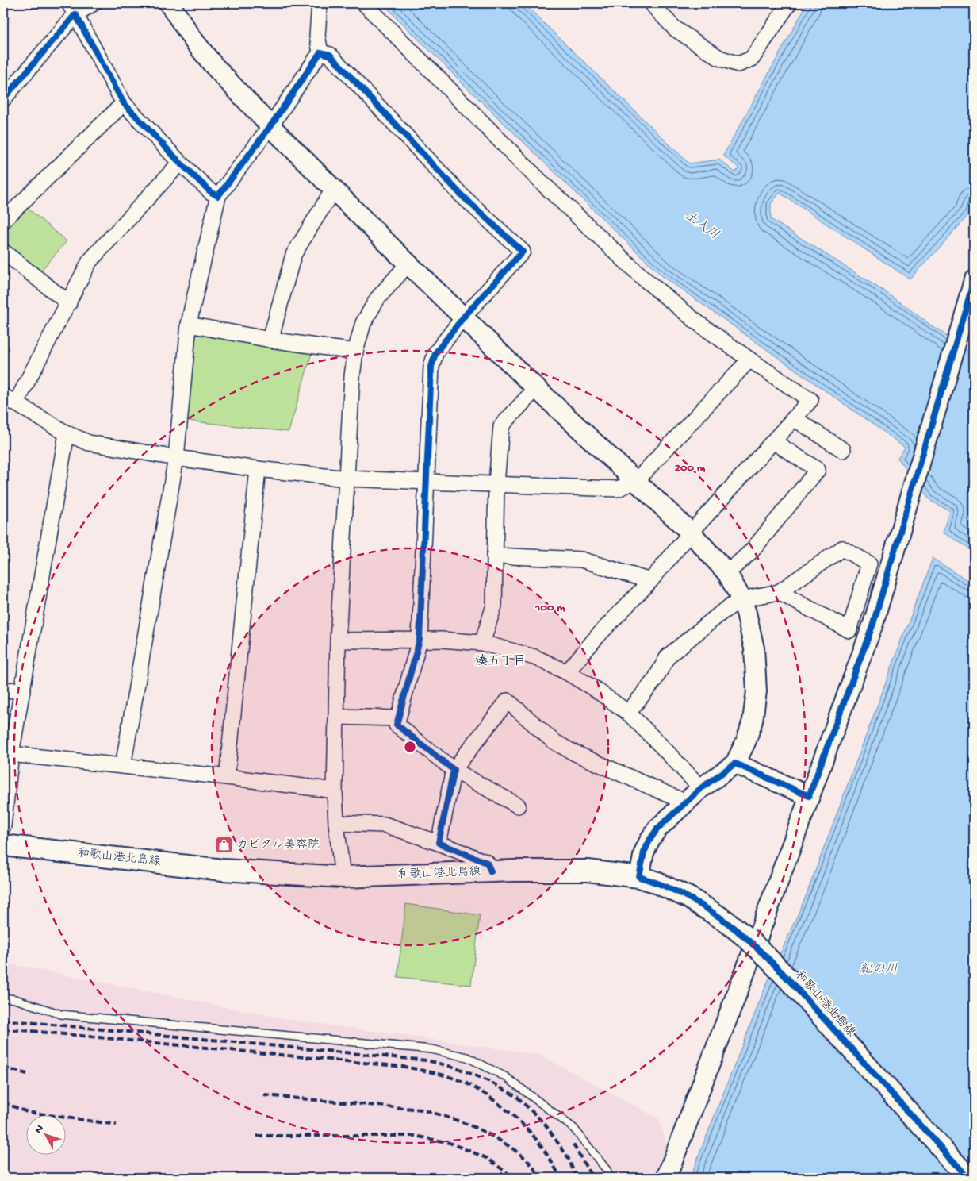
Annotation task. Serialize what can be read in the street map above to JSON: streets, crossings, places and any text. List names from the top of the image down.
{
  "streets": {
    "main road": ["和歌山港北島線"]
  },
  "districts": ["湊五丁目"],
  "water": ["土入川", "紀の川"],
  "places": {
    "shop": ["カピタル美容院"]
  },
  "north": "top left",
  "rings": ["200 m", "100 m"]
}
